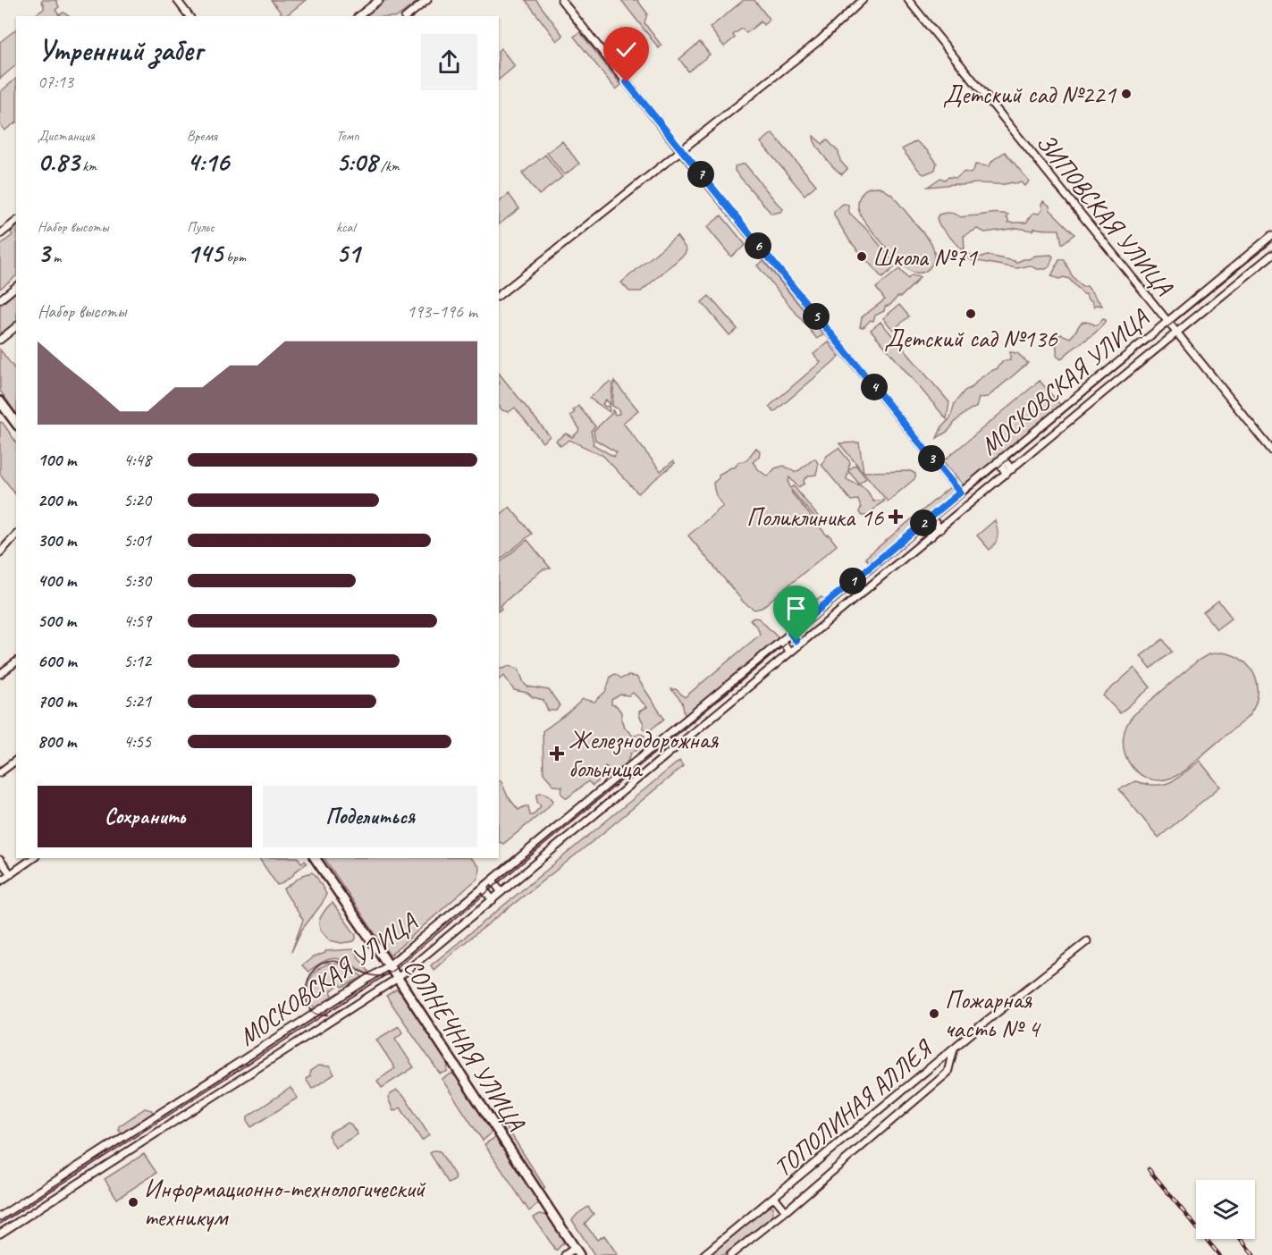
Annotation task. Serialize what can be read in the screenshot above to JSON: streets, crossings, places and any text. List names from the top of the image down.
{
  "streets": {
    "main road": ["СОЛНЕЧНАЯ УЛИЦА"],
    "street": ["ЗИПОВСКАЯ УЛИЦА", "МОСКОВСКАЯ УЛИЦА", "ТОПОЛИНАЯ АЛЛЕЯ"]
  },
  "crossings": [
    ["ЗИПОВСКАЯ УЛИЦА", "МОСКОВСКАЯ УЛИЦА"],
    ["МОСКОВСКАЯ УЛИЦА", "СОЛНЕЧНАЯ УЛИЦА"]
  ],
  "places": {
    "other": [
      "Детский сад №221",
      "Школа №71",
      "Детский сад №136",
      "Пожарная часть № 4",
      "Информационно-технологический техникум"
    ],
    "health": ["Поликлиника 16", "Железнодорожная больница"]
  },
  "page": {
    "heading": ["Утренний забег", "07:13"],
    "stats": [
      ["Дистанция", "0.83 km"],
      ["Время", "4:16"],
      ["Темп", "5:08 /km"],
      ["Набор высоты", "3 m"],
      ["Пульс", "145 bpm"],
      ["kcal", "51"]
    ],
    "pins": [
      "7",
      "6",
      "5",
      "4",
      "3",
      "2",
      "1"
    ],
    "chart": ["Набор высоты", "193–196 m"],
    "list": [
      {
        "name": "100 m",
        "note": "4:48"
      },
      {
        "name": "200 m",
        "note": "5:20"
      },
      {
        "name": "300 m",
        "note": "5:01"
      },
      {
        "name": "400 m",
        "note": "5:30"
      },
      {
        "name": "500 m",
        "note": "4:59"
      },
      {
        "name": "600 m",
        "note": "5:12"
      },
      {
        "name": "700 m",
        "note": "5:21"
      },
      {
        "name": "800 m",
        "note": "4:55"
      }
    ],
    "buttons": ["Сохранить", "Поделиться"]
  }
}
